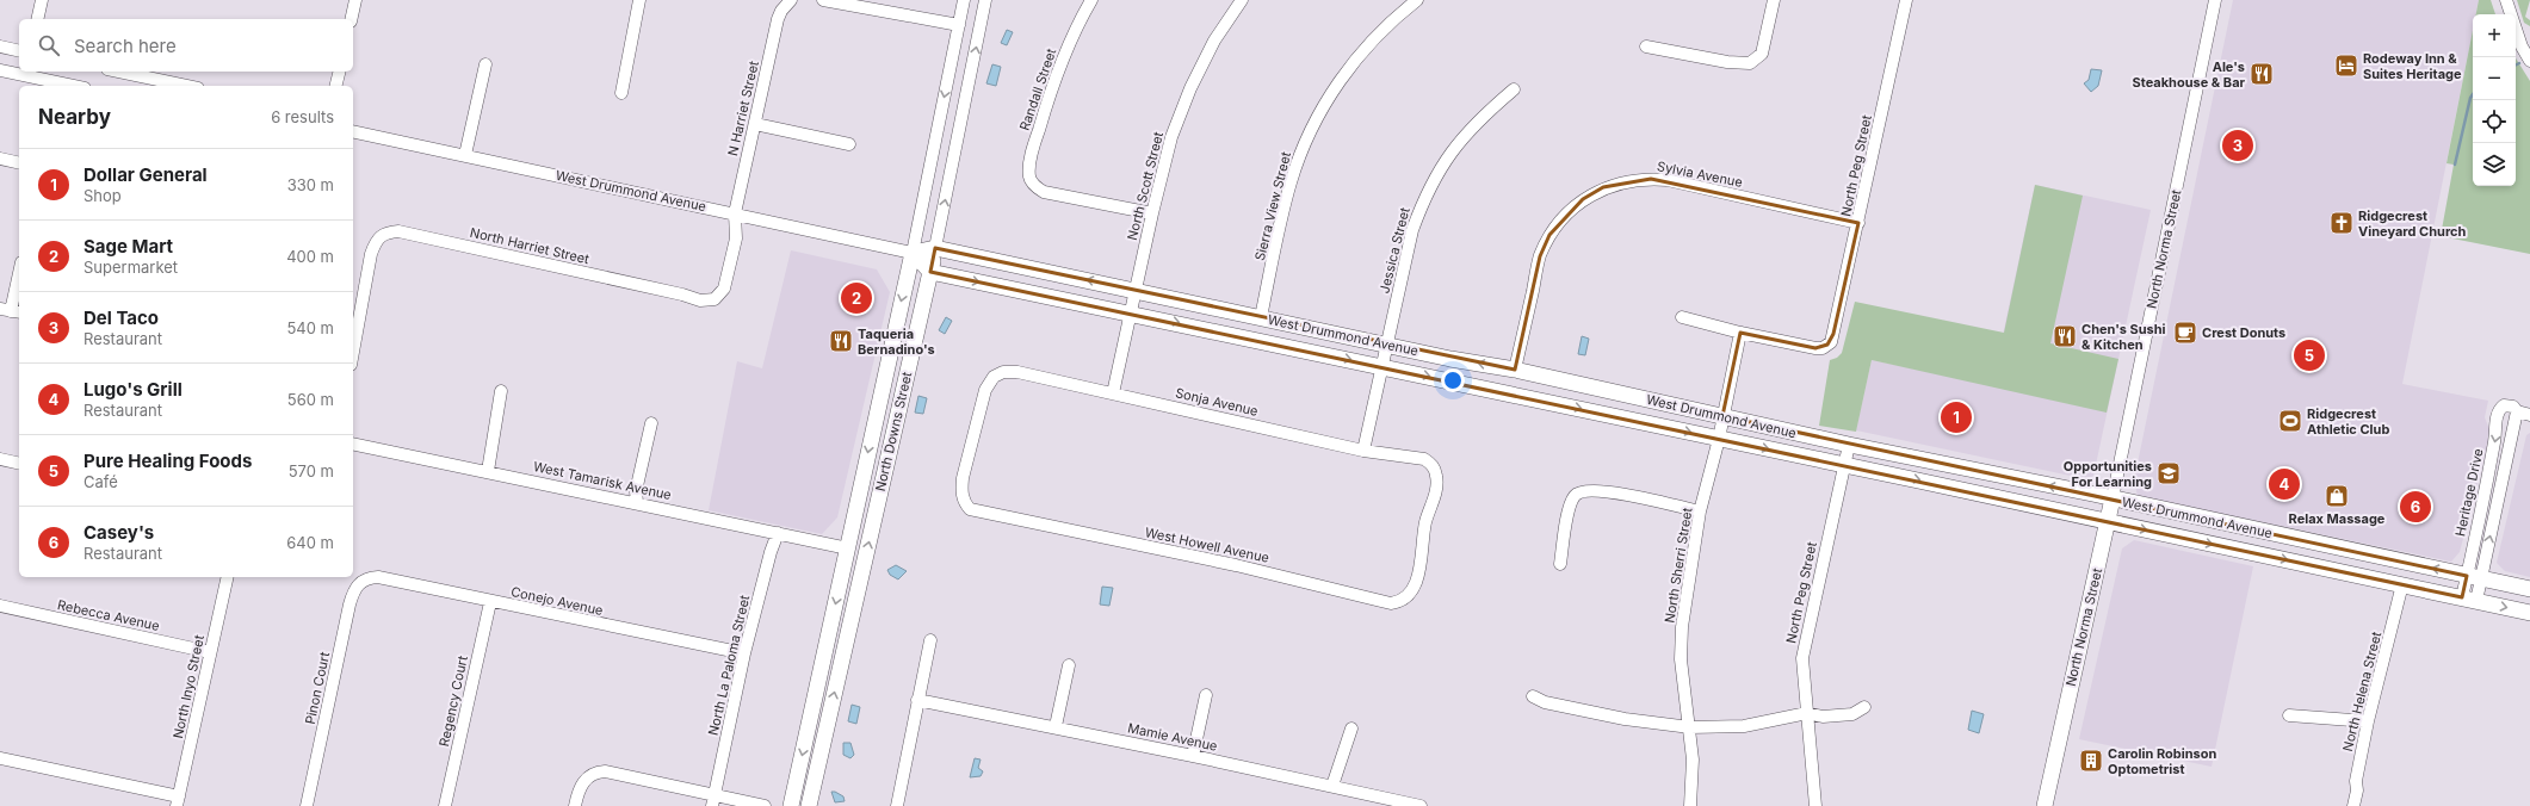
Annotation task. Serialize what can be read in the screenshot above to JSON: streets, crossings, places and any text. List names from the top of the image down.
{
  "streets": {
    "main road": ["West Drummond Avenue", "North Norma Street", "North Downs Street"],
    "street": [
      "Randall Street",
      "N Harriet Street",
      "North Peg Street",
      "Sylvia Avenue",
      "North Scott Street",
      "Sierra View Street",
      "North Harriet Street",
      "Jessica Street",
      "Sonja Avenue",
      "West Tamarisk Avenue",
      "Heritage Drive",
      "West Howell Avenue",
      "North Sherri Street",
      "Conejo Avenue",
      "Rebecca Avenue",
      "North La Paloma Street",
      "North Inyo Street",
      "Pinon Court",
      "North Helena Street",
      "Regency Court",
      "Mamie Avenue"
    ]
  },
  "crossings": [
    ["Randall Street", "North Scott Street"],
    ["N Harriet Street", "West Drummond Avenue"],
    ["N Harriet Street", "North Harriet Street"],
    ["North Peg Street", "Sylvia Avenue"],
    ["North Peg Street", "West Drummond Avenue"],
    ["North Peg Street", "North Sherri Street"],
    ["Sylvia Avenue", "West Drummond Avenue"],
    ["North Scott Street", "West Drummond Avenue"],
    ["North Scott Street", "Sonja Avenue"],
    ["West Drummond Avenue", "Sierra View Street"],
    ["West Drummond Avenue", "North Harriet Street"],
    ["West Drummond Avenue", "North Norma Street"],
    ["West Drummond Avenue", "Jessica Street"],
    ["West Drummond Avenue", "North Downs Street"],
    ["West Drummond Avenue", "Heritage Drive"],
    ["West Drummond Avenue", "North Sherri Street"],
    ["West Drummond Avenue", "North Helena Street"],
    ["Jessica Street", "Sonja Avenue"],
    ["Sonja Avenue", "West Howell Avenue"],
    ["North Downs Street", "West Tamarisk Avenue"],
    ["West Tamarisk Avenue", "North La Paloma Street"],
    ["Conejo Avenue", "North La Paloma Street"],
    ["Conejo Avenue", "Pinon Court"],
    ["Conejo Avenue", "Regency Court"],
    ["Rebecca Avenue", "North Inyo Street"]
  ],
  "places": {
    "hotel": ["Rodeway Inn & Suites Heritage"],
    "restaurant": ["Ale's Steakhouse & Bar", "Chen's Sushi & Kitchen", "Taqueria Bernadino's"],
    "church": ["Ridgecrest Vineyard Church"],
    "cafe": ["Crest Donuts"],
    "sports": ["Ridgecrest Athletic Club"],
    "school or university": ["Opportunities For Learning"],
    "shop": ["Relax Massage"],
    "building": ["Carolin Robinson Optometrist"]
  },
  "page": {
    "map_buttons": ["+", "−"],
    "search": "Search here",
    "heading": ["Nearby", "6 results"],
    "pins": [
      "3",
      "2",
      "5",
      "1",
      "4",
      "6"
    ],
    "list": [
      {
        "mark": "1",
        "name": "Dollar General",
        "note": "Shop",
        "value": "330 m"
      },
      {
        "mark": "2",
        "name": "Sage Mart",
        "note": "Supermarket",
        "value": "400 m"
      },
      {
        "mark": "3",
        "name": "Del Taco",
        "note": "Restaurant",
        "value": "540 m"
      },
      {
        "mark": "4",
        "name": "Lugo's Grill",
        "note": "Restaurant",
        "value": "560 m"
      },
      {
        "mark": "5",
        "name": "Pure Healing Foods",
        "note": "Café",
        "value": "570 m"
      },
      {
        "mark": "6",
        "name": "Casey's",
        "note": "Restaurant",
        "value": "640 m"
      }
    ]
  }
}
